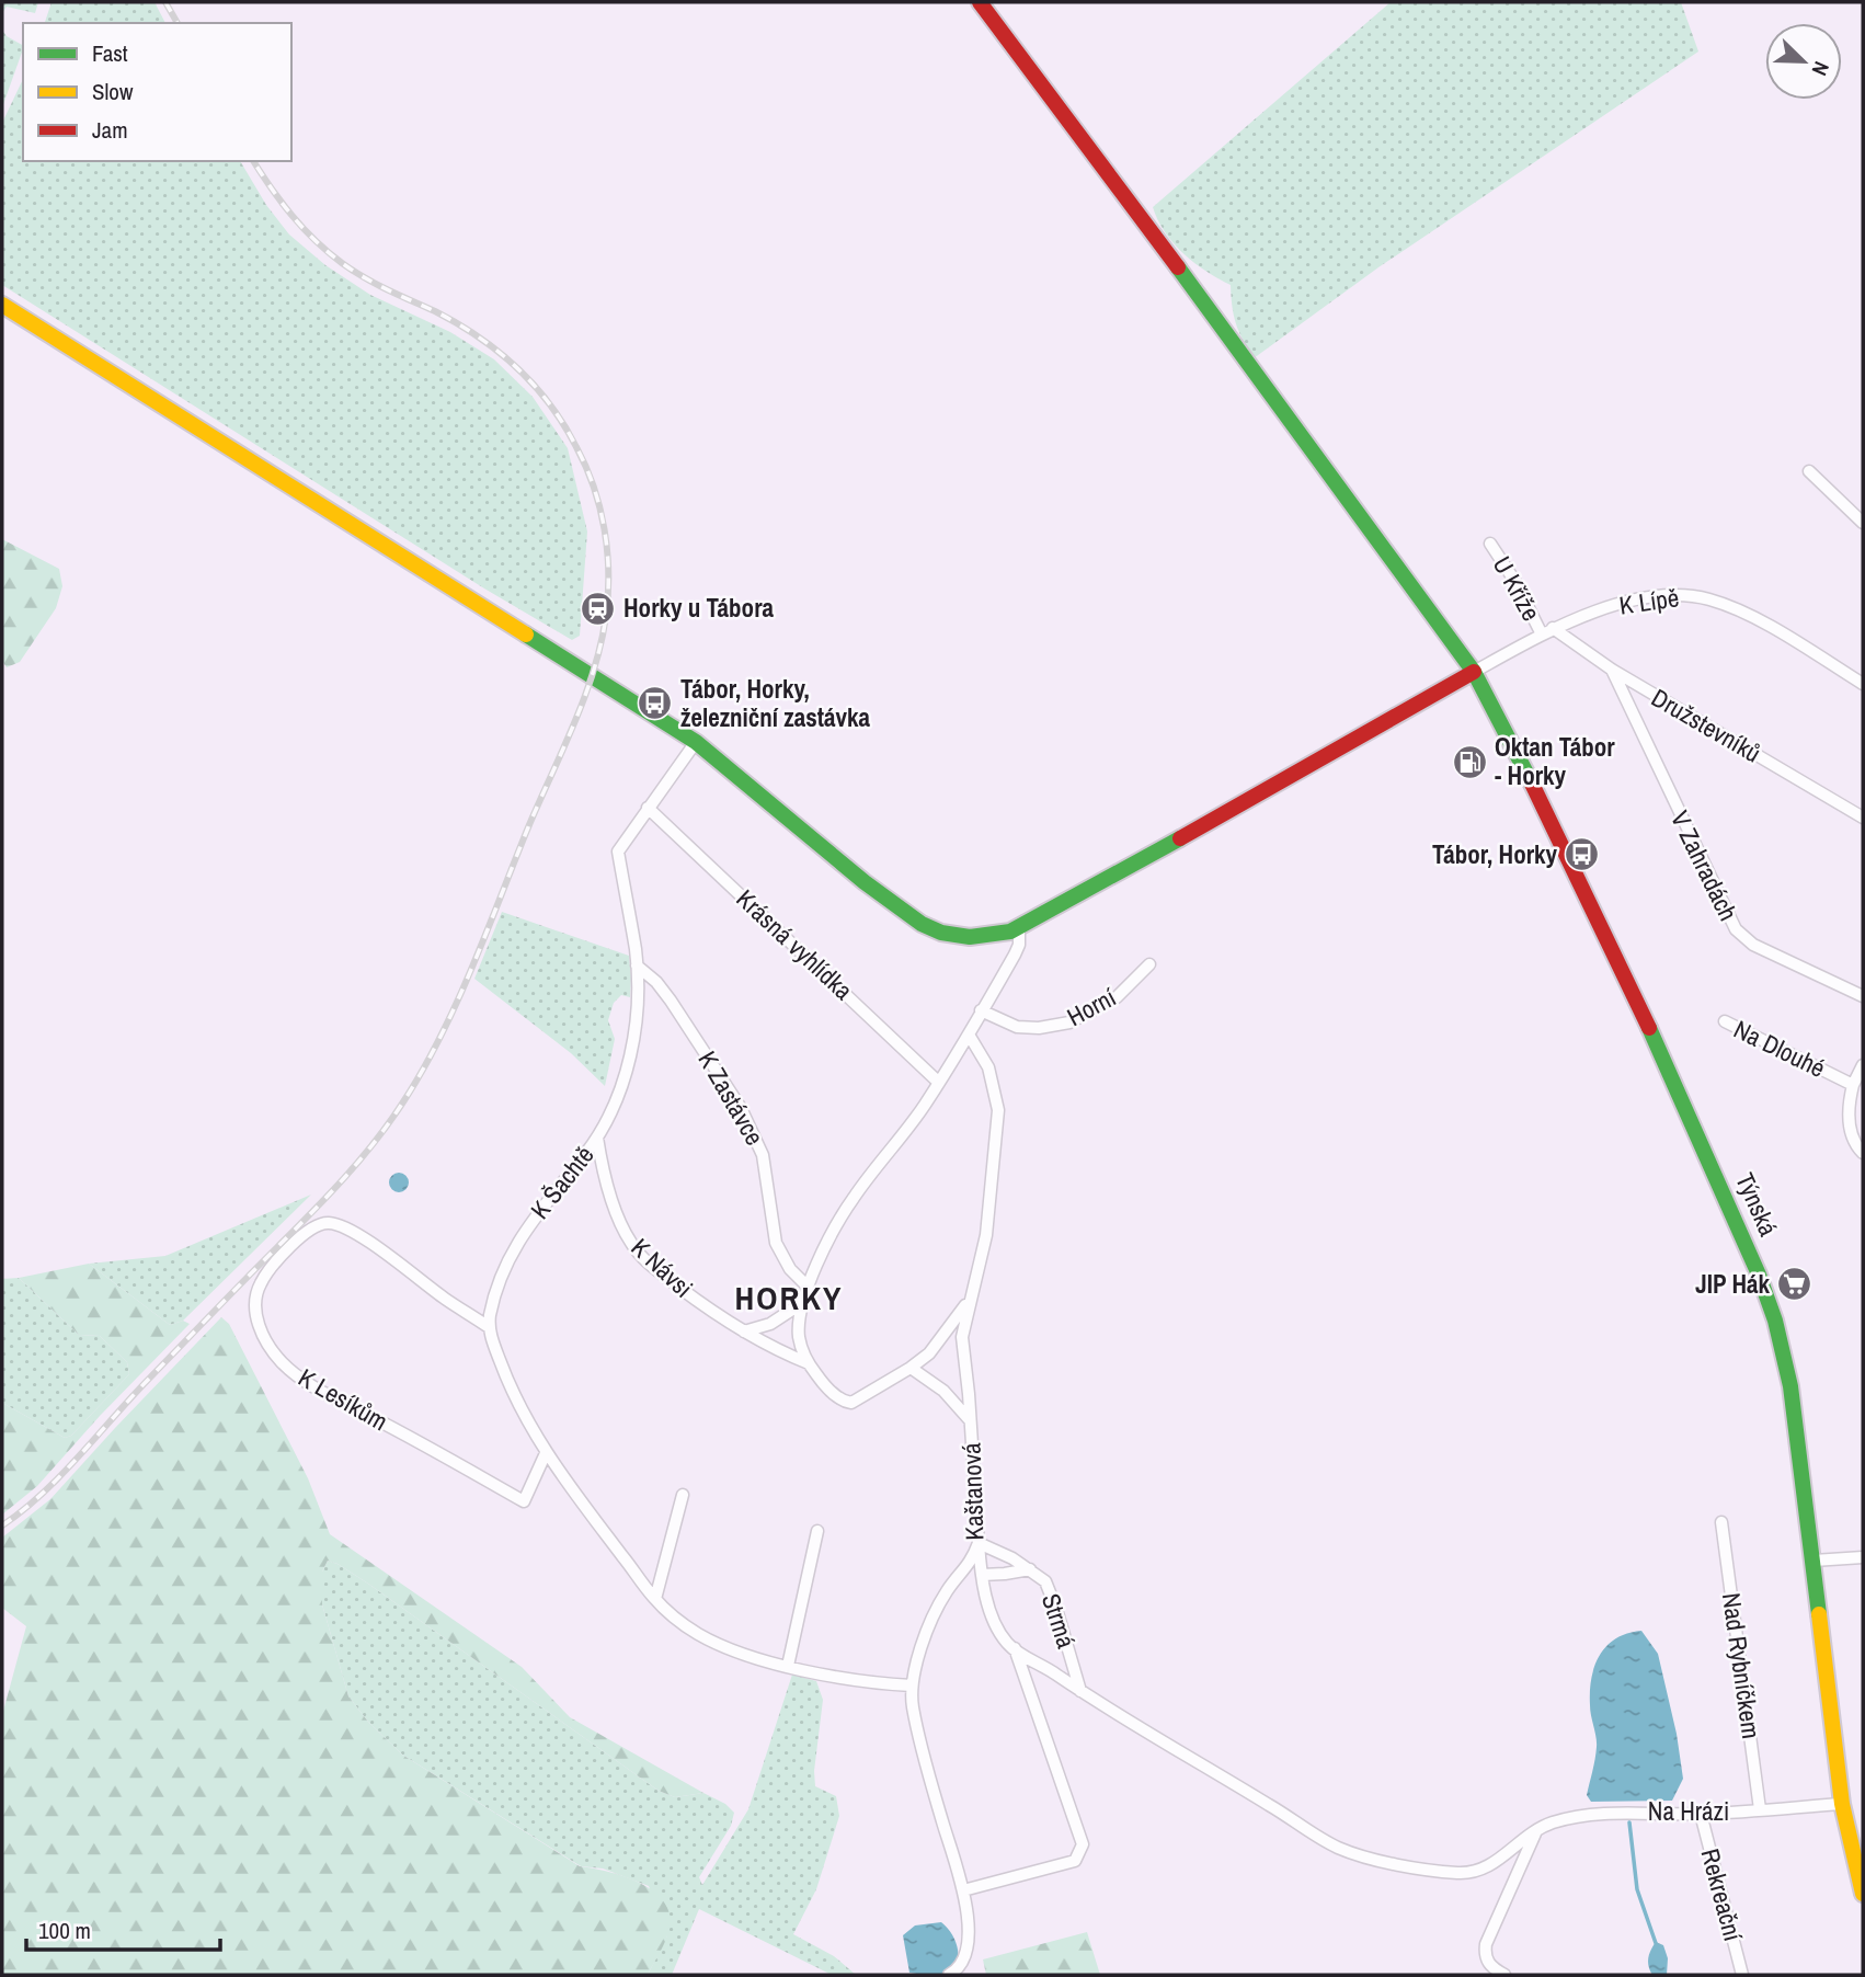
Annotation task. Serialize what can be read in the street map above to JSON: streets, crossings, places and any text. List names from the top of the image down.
{
  "streets": {
    "main road": ["Týnská"],
    "street": [
      "U Kříže",
      "K Lípě",
      "Družstevníků",
      "V Zahradách",
      "Krásná vyhlídka",
      "Horní",
      "Na Dlouhé",
      "K Zastávce",
      "K Šachtě",
      "K Návsi",
      "K Lesíkům",
      "Kaštanová",
      "Strmá",
      "Nad Rybníčkem",
      "Na Hrázi",
      "Rekreační"
    ]
  },
  "crossings": [
    ["U Kříže", "K Lípě"],
    ["K Lípě", "Družstevníků"],
    ["K Lípě", "Týnská"],
    ["Družstevníků", "V Zahradách"],
    ["Krásná vyhlídka", "K Šachtě"],
    ["Krásná vyhlídka", "K Návsi"],
    ["Horní", "K Návsi"],
    ["K Zastávce", "K Šachtě"],
    ["K Zastávce", "K Návsi"],
    ["K Šachtě", "K Návsi"],
    ["K Šachtě", "K Lesíkům"],
    ["Týnská", "Na Hrázi"],
    ["K Návsi", "Kaštanová"],
    ["Kaštanová", "Strmá"],
    ["Strmá", "Na Hrázi"],
    ["Nad Rybníčkem", "Na Hrázi"],
    ["Na Hrázi", "Rekreační"]
  ],
  "districts": ["HORKY"],
  "places": {
    "station": ["Horky u Tábora"],
    "bus stop": ["Tábor, Horky, železniční zastávka", "Tábor, Horky"],
    "fuel station": ["Oktan Tábor - Horky"],
    "supermarket": ["JIP Hák"]
  },
  "legend": ["Fast", "Slow", "Jam"],
  "scale_bar": "100 m",
  "north": "bottom right"
}
